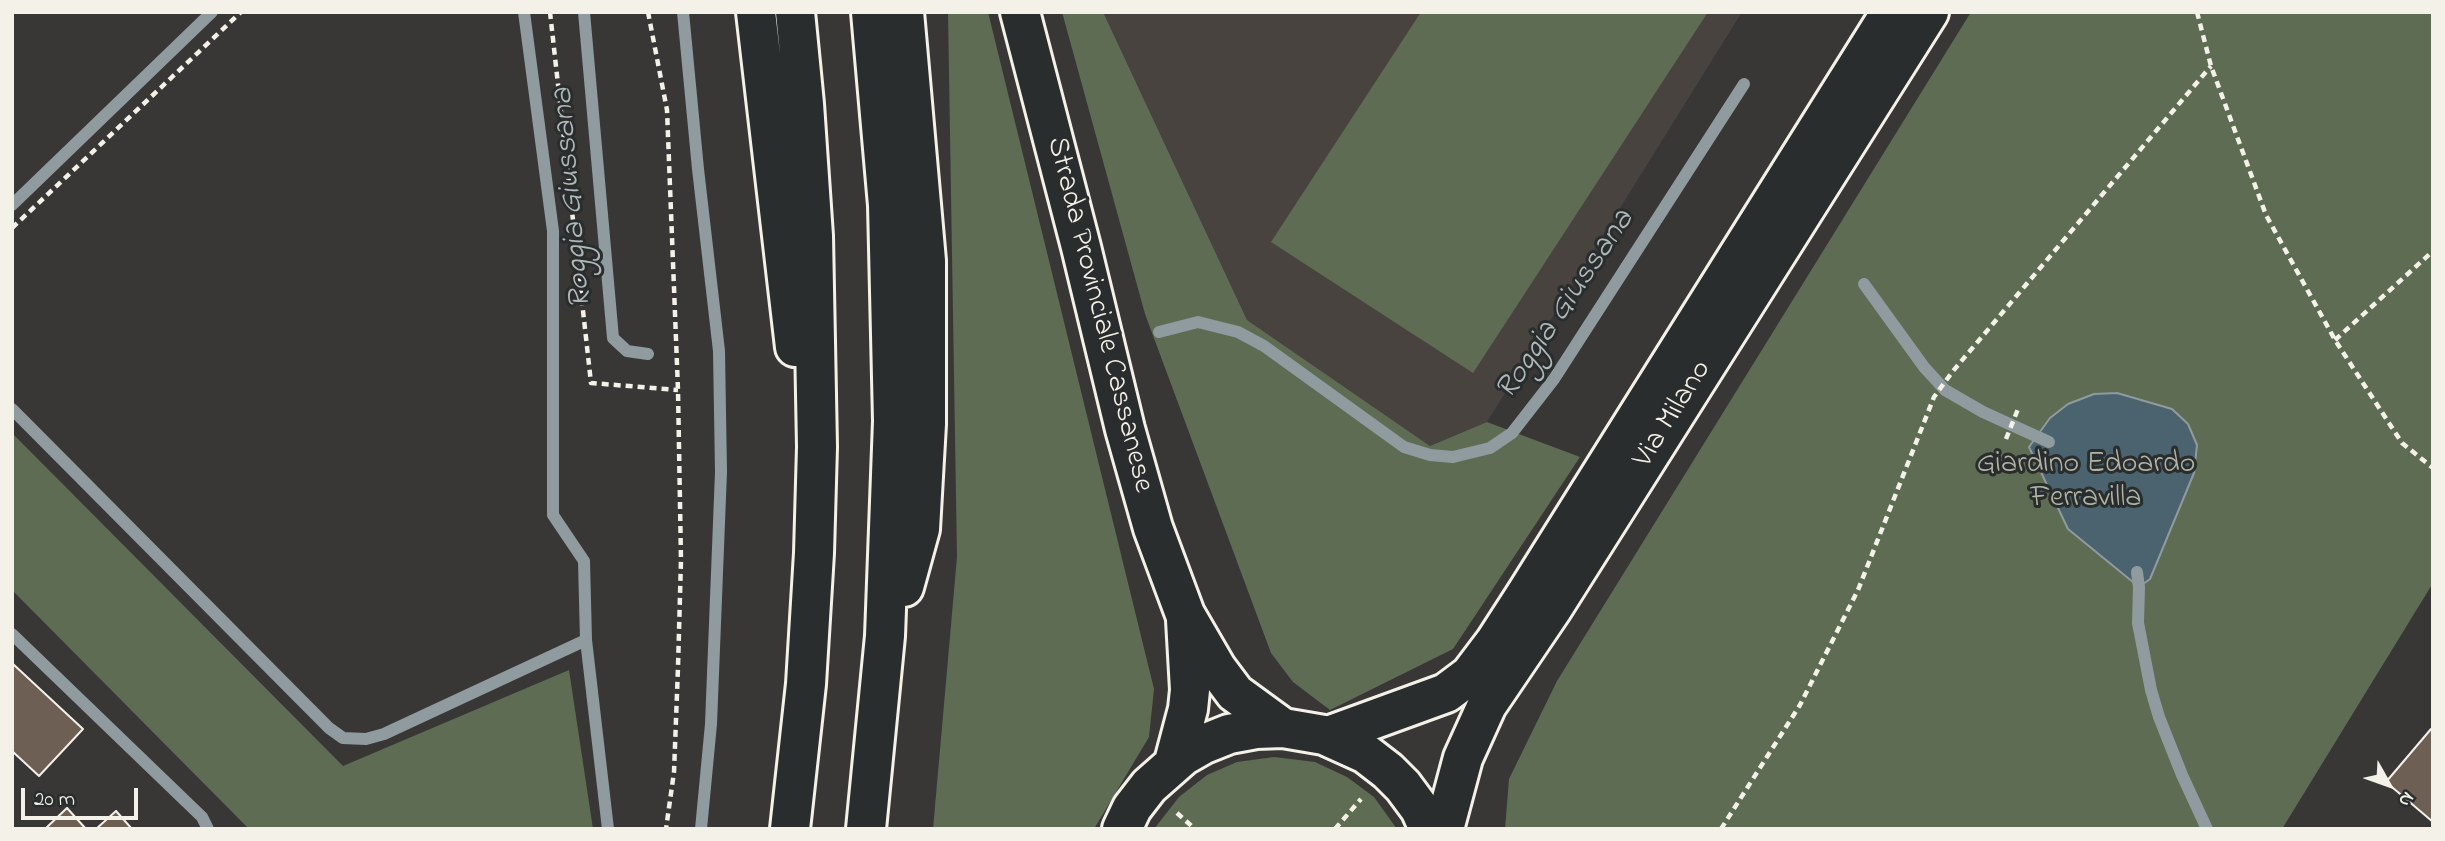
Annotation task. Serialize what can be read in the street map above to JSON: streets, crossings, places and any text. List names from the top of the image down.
{
  "streets": {
    "main road": ["Strada Provinciale Cassanese", "Via Milano"]
  },
  "crossings": [
    ["Strada Provinciale Cassanese", "Via Milano"]
  ],
  "water": ["Roggia Giussana"],
  "parks": ["Giardino Edoardo Ferravilla"],
  "scale_bar": "20 m",
  "north": "bottom right"
}
